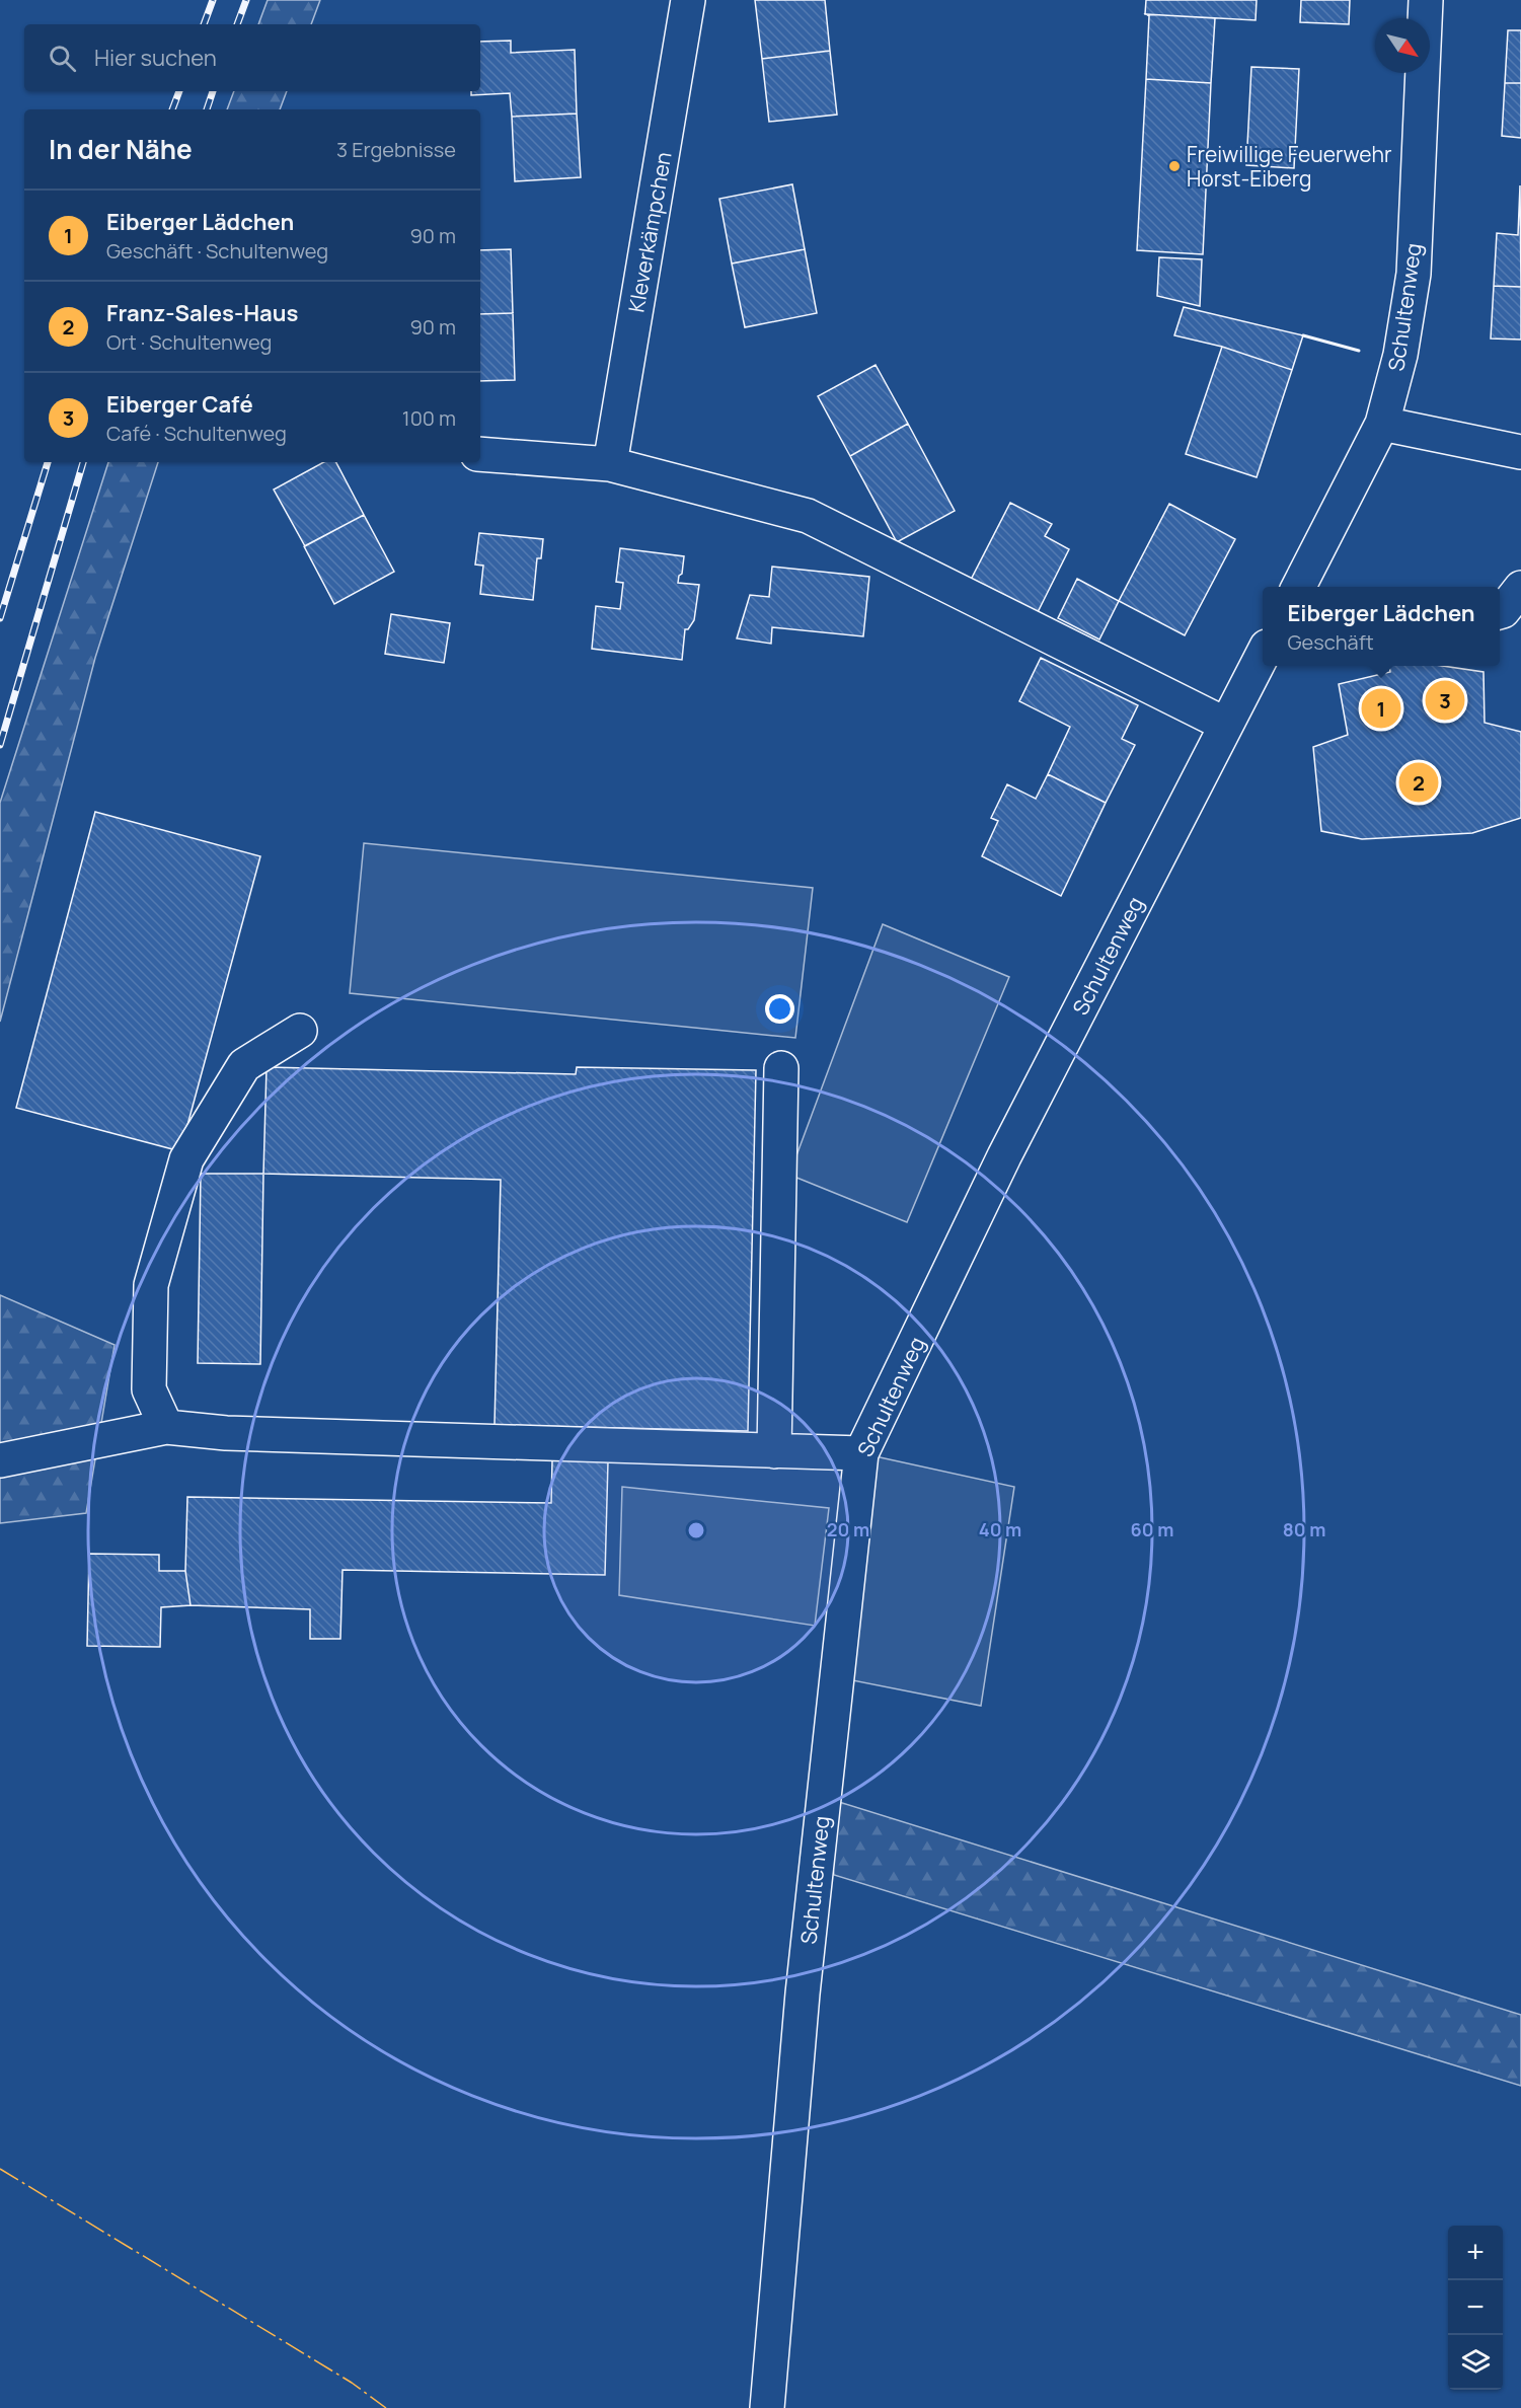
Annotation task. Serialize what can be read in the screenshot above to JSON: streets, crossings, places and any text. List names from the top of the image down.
{
  "streets": {
    "street": ["Kleverkämpchen", "Schultenweg"]
  },
  "places": ["Freiwillige Feuerwehr Horst-Eiberg"],
  "north": "bottom right",
  "page": {
    "search": "Hier suchen",
    "heading": ["In der Nähe", "3 Ergebnisse"],
    "list": [
      {
        "mark": "1",
        "name": "Eiberger Lädchen",
        "note": "Geschäft · Schultenweg",
        "value": "90 m"
      },
      {
        "mark": "2",
        "name": "Franz-Sales-Haus",
        "note": "Ort · Schultenweg",
        "value": "90 m"
      },
      {
        "mark": "3",
        "name": "Eiberger Café",
        "note": "Café · Schultenweg",
        "value": "100 m"
      }
    ],
    "popup": ["Eiberger Lädchen", "Geschäft"],
    "pins": ["3", "1", "2"],
    "map_buttons": ["+", "−"]
  },
  "rings": [
    "20 m",
    "40 m",
    "60 m",
    "80 m"
  ]
}
